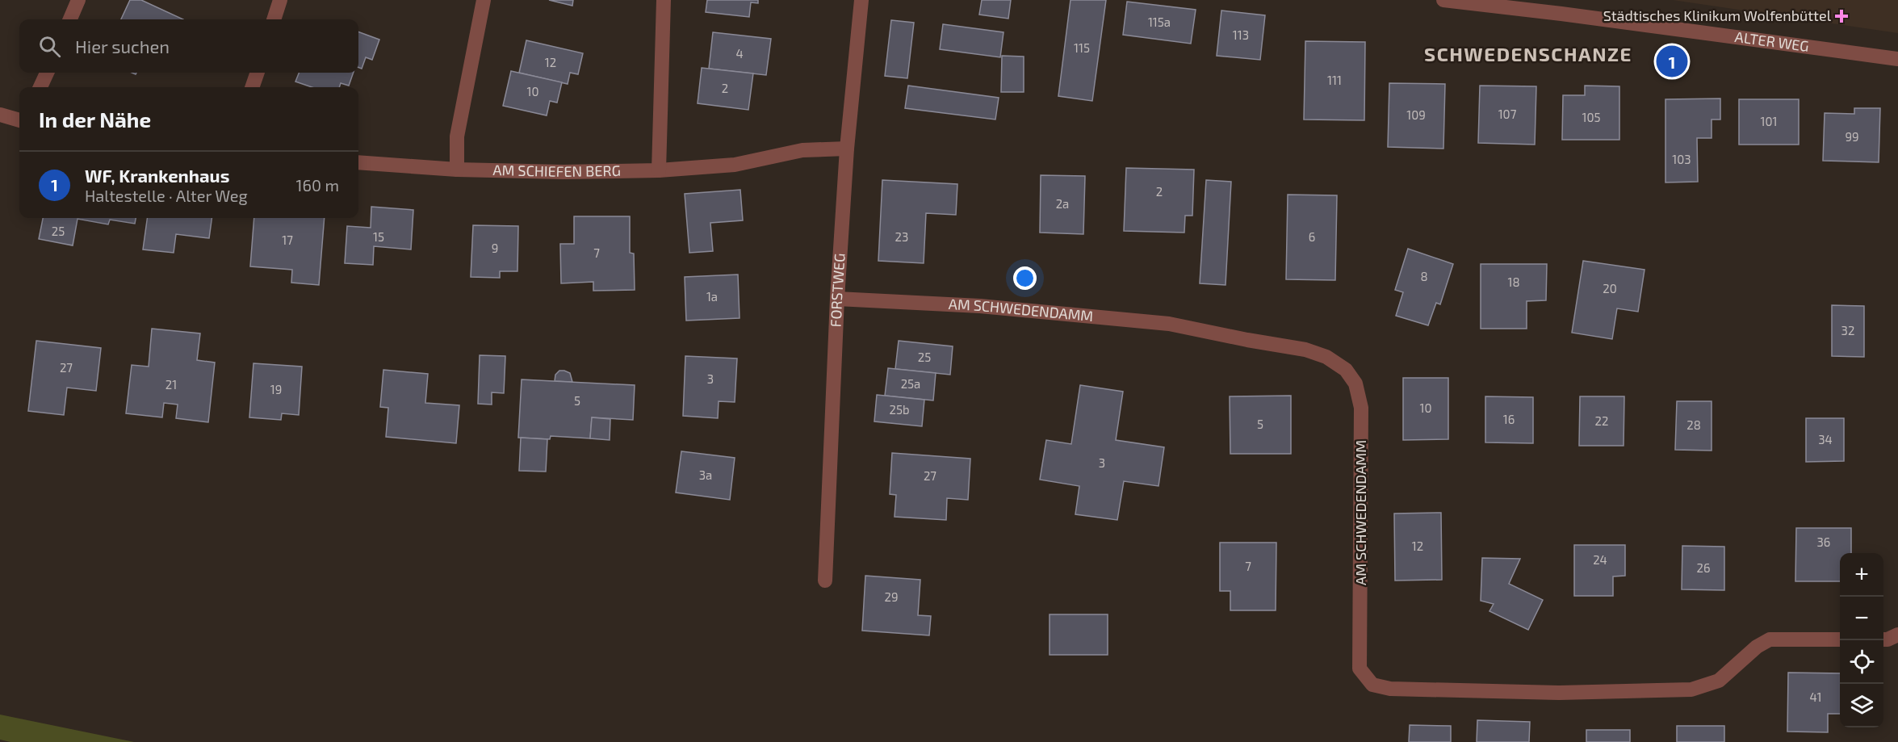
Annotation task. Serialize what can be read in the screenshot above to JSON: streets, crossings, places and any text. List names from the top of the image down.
{
  "streets": {
    "street": [
      "ALTER WEG",
      "AM SCHIEFEN BERG",
      "FORSTWEG",
      "AM SCHWEDENDAMM"
    ]
  },
  "crossings": [
    ["AM SCHIEFEN BERG", "FORSTWEG"],
    ["FORSTWEG", "AM SCHWEDENDAMM"]
  ],
  "districts": ["SCHWEDENSCHANZE"],
  "places": {
    "health": ["Städtisches Klinikum Wolfenbüttel"]
  },
  "house_numbers": [
    "115a",
    "113",
    "115",
    "4",
    "12",
    "111",
    "2",
    "10",
    "107",
    "109",
    "105",
    "101",
    "99",
    "103",
    "2",
    "2a",
    "25",
    "15",
    "23",
    "6",
    "17",
    "9",
    "7",
    "8",
    "18",
    "20",
    "1a",
    "32",
    "25",
    "27",
    "3",
    "25a",
    "21",
    "19",
    "5",
    "10",
    "25b",
    "16",
    "22",
    "5",
    "28",
    "34",
    "3",
    "3a",
    "27",
    "36",
    "12",
    "24",
    "7",
    "26",
    "29",
    "41"
  ],
  "page": {
    "search": "Hier suchen",
    "pins": "1",
    "heading": "In der Nähe",
    "list": [
      {
        "mark": "1",
        "name": "WF, Krankenhaus",
        "note": "Haltestelle · Alter Weg",
        "value": "160 m"
      }
    ],
    "map_buttons": ["+", "−"]
  }
}
